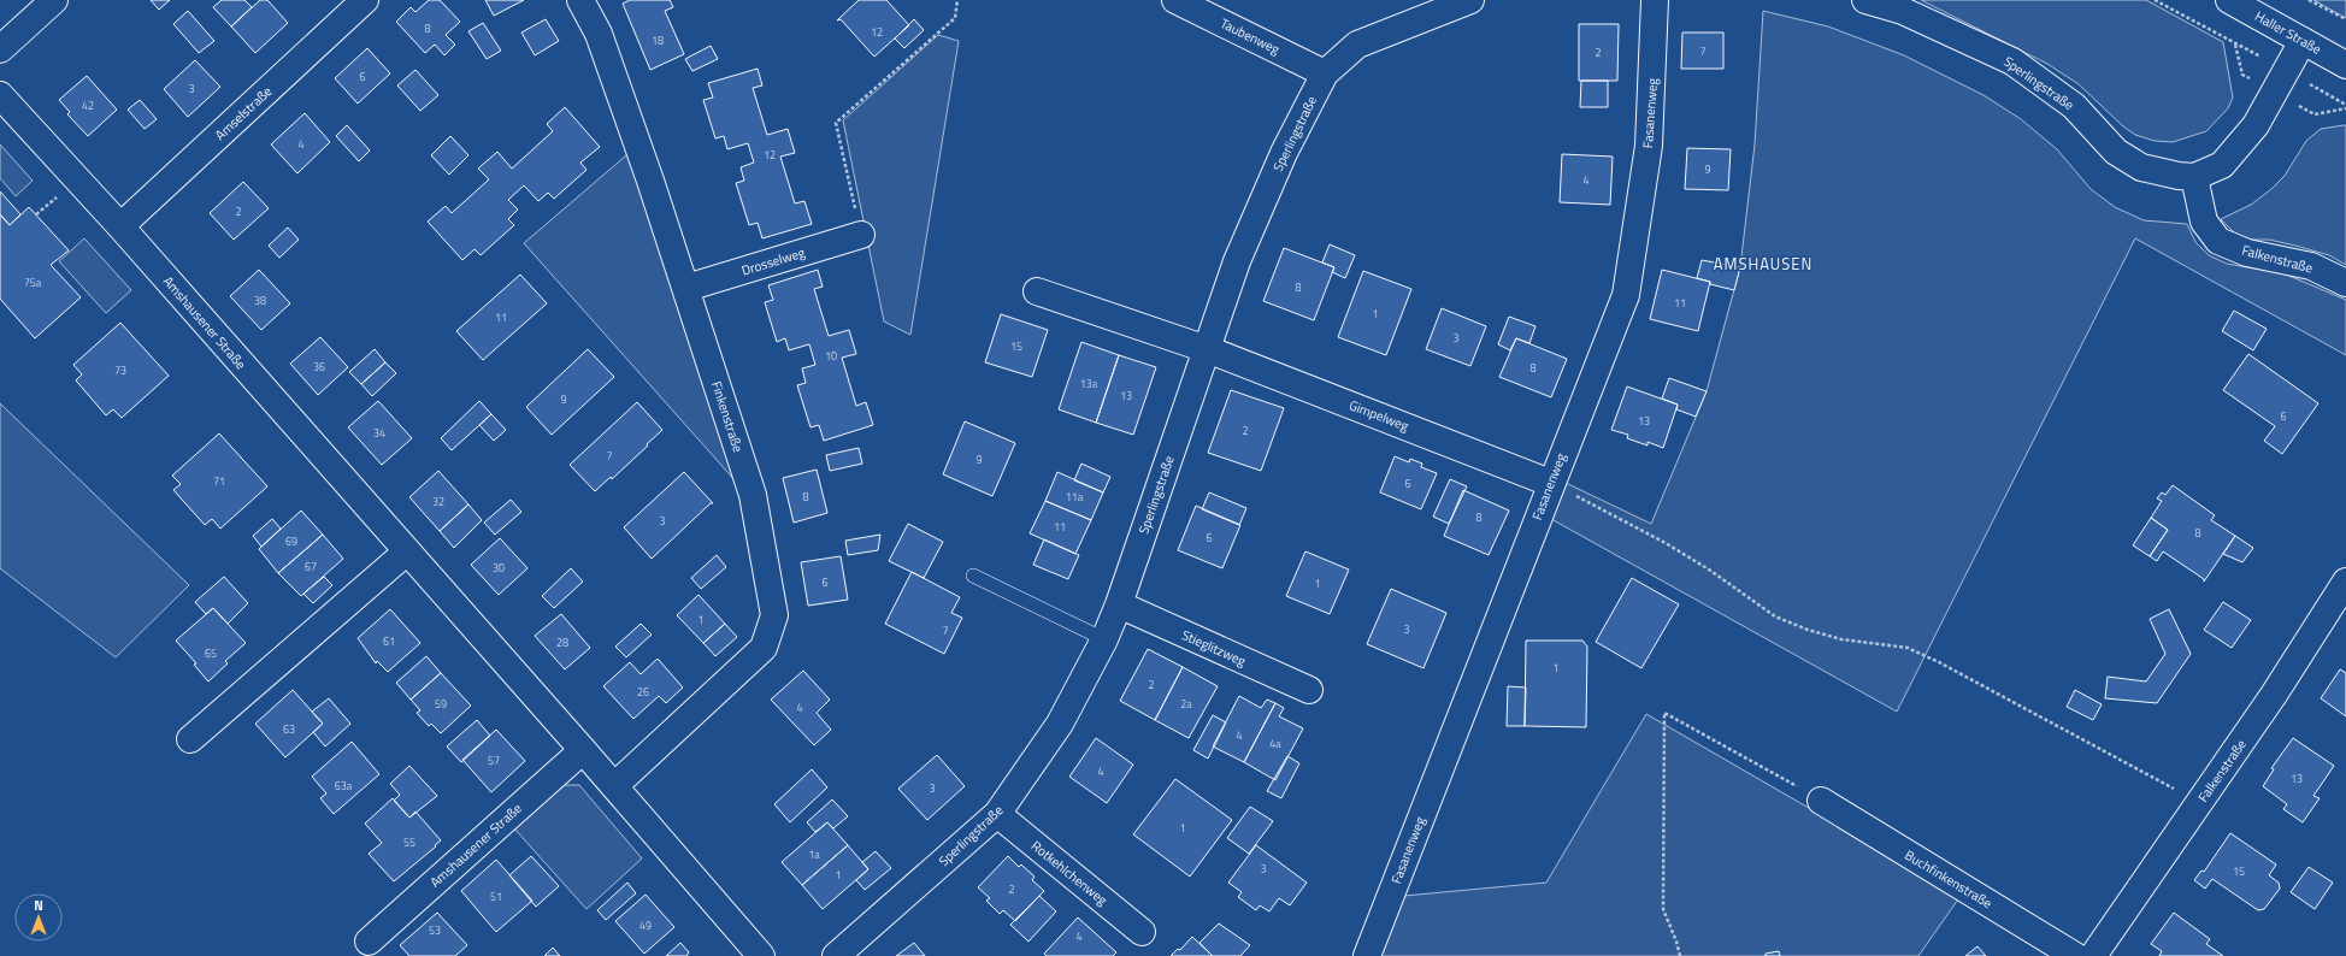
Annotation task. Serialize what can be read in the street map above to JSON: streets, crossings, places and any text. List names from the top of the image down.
{
  "streets": {
    "street": [
      "Haller Straße",
      "Taubenweg",
      "Sperlingstraße",
      "Amselstraße",
      "Fasanenweg",
      "Falkenstraße",
      "Drosselweg",
      "Amshausener Straße",
      "Gimpelweg",
      "Finkenstraße",
      "Stieglitzweg",
      "Rotkehlchenweg",
      "Buchfinkenstraße"
    ]
  },
  "crossings": [
    ["Haller Straße", "Sperlingstraße"],
    ["Taubenweg", "Sperlingstraße"],
    ["Sperlingstraße", "Falkenstraße"],
    ["Sperlingstraße", "Gimpelweg"],
    ["Sperlingstraße", "Stieglitzweg"],
    ["Sperlingstraße", "Rotkehlchenweg"],
    ["Amselstraße", "Amshausener Straße"],
    ["Fasanenweg", "Gimpelweg"],
    ["Drosselweg", "Finkenstraße"],
    ["Amshausener Straße", "Finkenstraße"]
  ],
  "districts": ["AMSHAUSEN"],
  "house_numbers": [
    "8",
    "12",
    "18",
    "7",
    "2",
    "6",
    "3",
    "42",
    "4",
    "12",
    "9",
    "4",
    "2",
    "75a",
    "8",
    "38",
    "11",
    "1",
    "11",
    "3",
    "15",
    "10",
    "36",
    "8",
    "73",
    "13a",
    "13",
    "9",
    "6",
    "13",
    "2",
    "34",
    "7",
    "9",
    "71",
    "6",
    "8",
    "11a",
    "32",
    "8",
    "3",
    "11",
    "8",
    "6",
    "69",
    "67",
    "30",
    "6",
    "1",
    "1",
    "3",
    "7",
    "61",
    "28",
    "65",
    "1",
    "2",
    "26",
    "59",
    "2a",
    "4",
    "63",
    "4",
    "4a",
    "57",
    "4",
    "13",
    "63a",
    "3",
    "1",
    "55",
    "1a",
    "3",
    "15",
    "1",
    "2",
    "51",
    "49",
    "53",
    "4"
  ],
  "north": "top"
}
